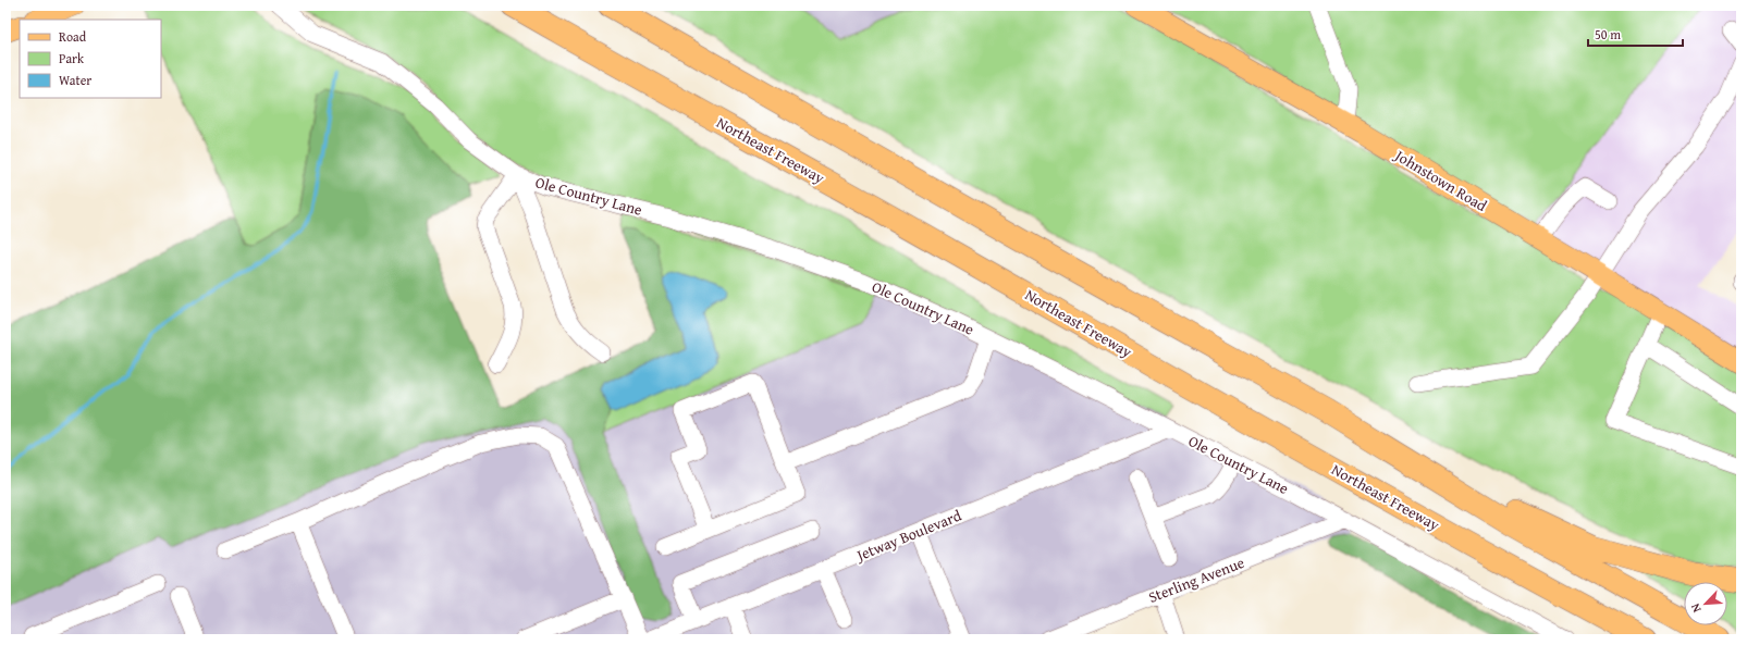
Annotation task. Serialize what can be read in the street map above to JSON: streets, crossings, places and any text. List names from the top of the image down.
{
  "streets": {
    "highway": ["Northeast Freeway"],
    "main road": ["Johnstown Road"],
    "street": ["Ole Country Lane", "Jetway Boulevard", "Sterling Avenue"]
  },
  "crossings": [
    ["Ole Country Lane", "Jetway Boulevard"],
    ["Ole Country Lane", "Sterling Avenue"]
  ],
  "legend": ["Road", "Park", "Water"],
  "scale_bar": "50 m",
  "north": "bottom left"
}
